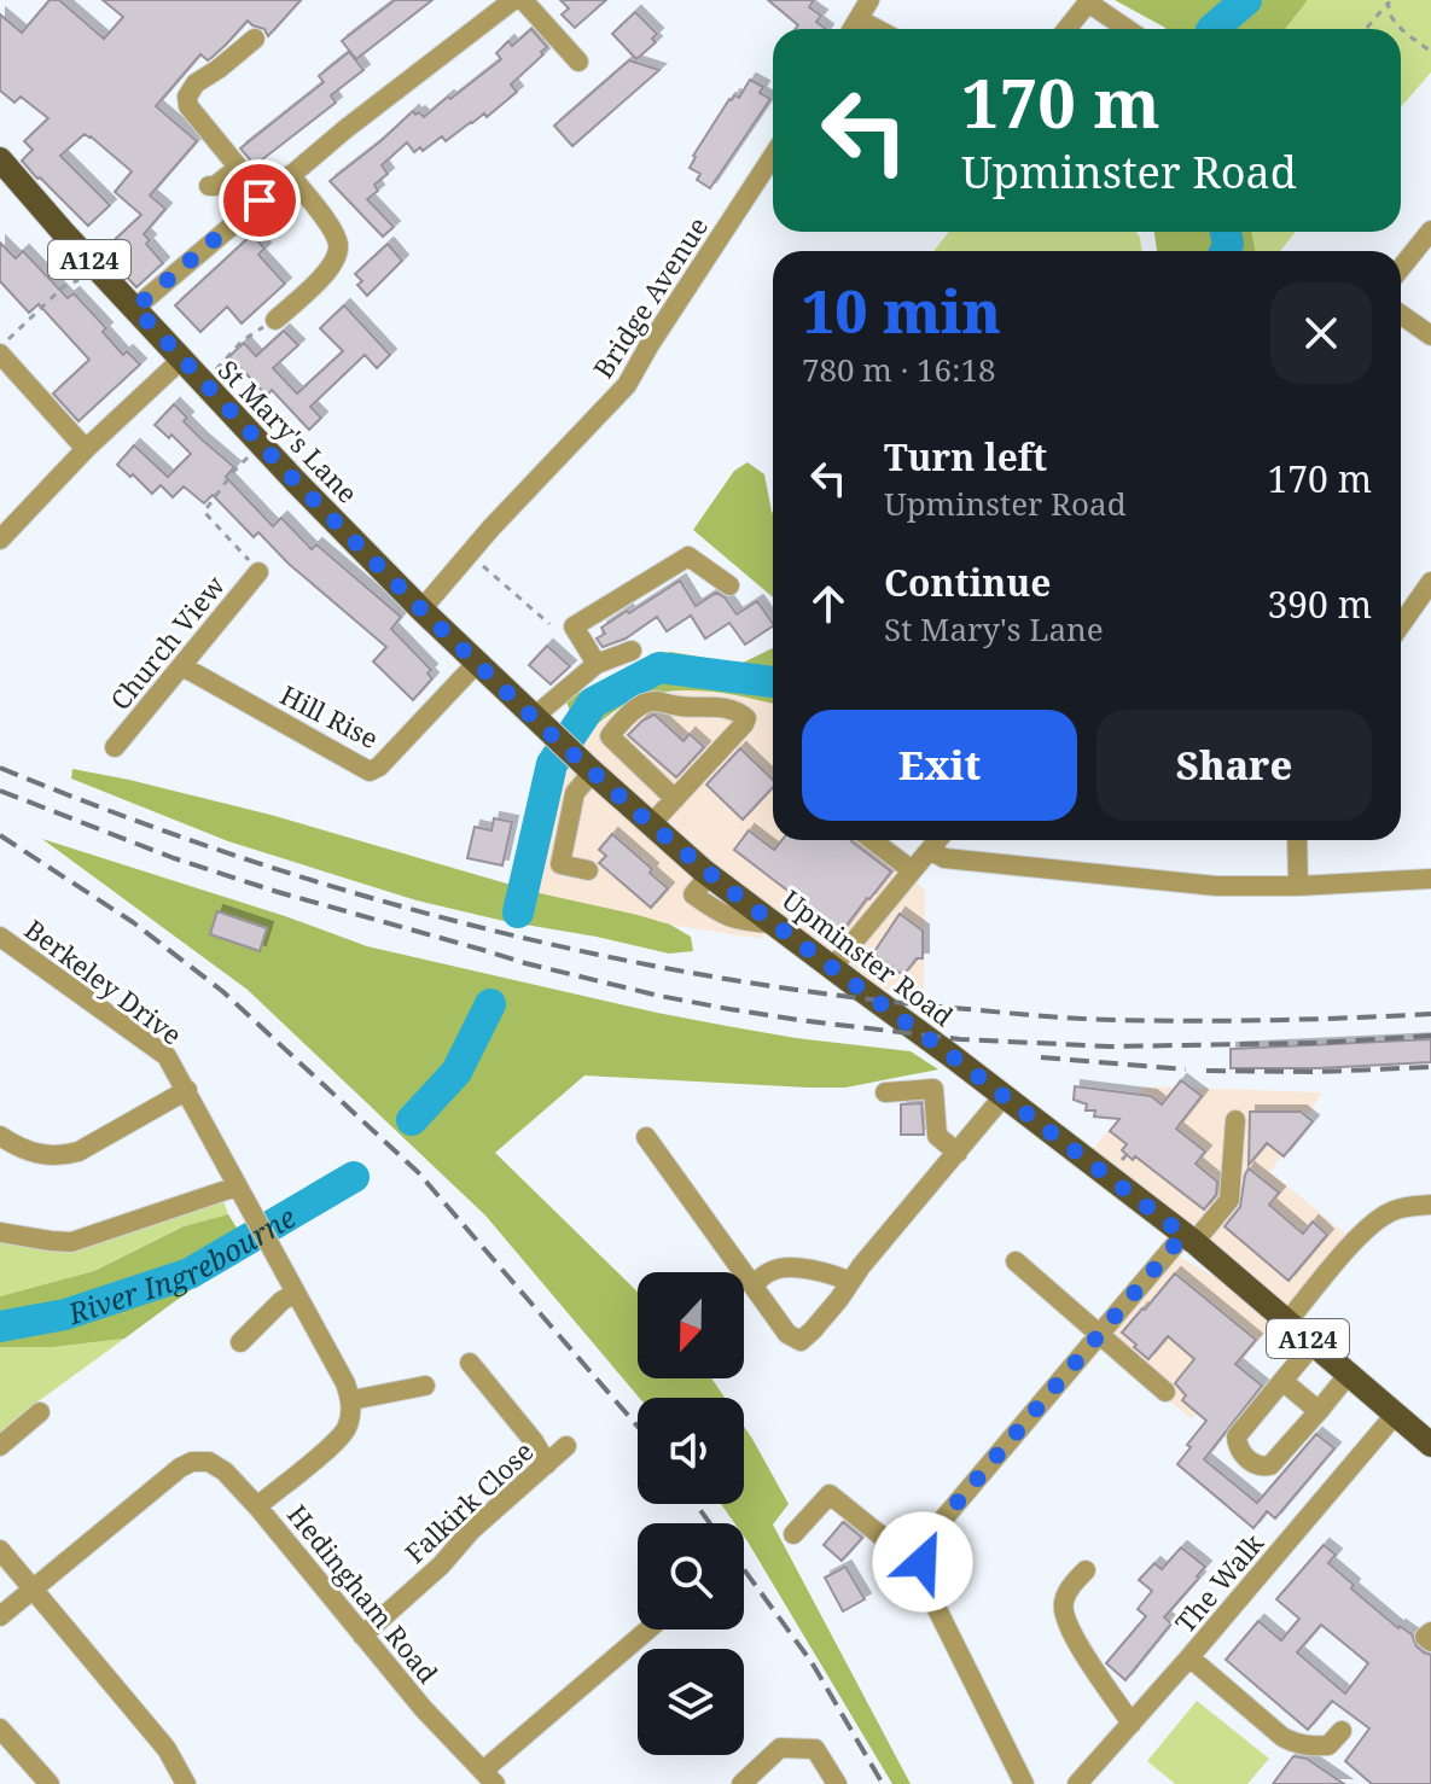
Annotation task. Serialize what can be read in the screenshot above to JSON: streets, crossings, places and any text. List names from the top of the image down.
{
  "streets": {
    "main road": ["A124", "St Mary's Lane", "Upminster Road"],
    "street": [
      "Bridge Avenue",
      "Church View",
      "Hill Rise",
      "Berkeley Drive",
      "Falkirk Close",
      "The Walk",
      "Hedingham Road"
    ]
  },
  "crossings": [
    ["Bridge Avenue", "St Mary's Lane"],
    ["Bridge Avenue", "Upminster Road"],
    ["St Mary's Lane", "Upminster Road"],
    ["Church View", "Hill Rise"],
    ["Hill Rise", "Upminster Road"],
    ["Upminster Road", "The Walk"],
    ["Falkirk Close", "Hedingham Road"]
  ],
  "water": ["River Ingrebourne"],
  "north": "bottom",
  "page": {
    "turn": ["170 m", "Upminster Road"],
    "heading": ["10 min", "780 m · 16:18"],
    "list": [
      {
        "name": "Turn left",
        "note": "Upminster Road",
        "value": "170 m"
      },
      {
        "name": "Continue",
        "note": "St Mary's Lane",
        "value": "390 m"
      }
    ],
    "buttons": ["Exit", "Share"]
  }
}
